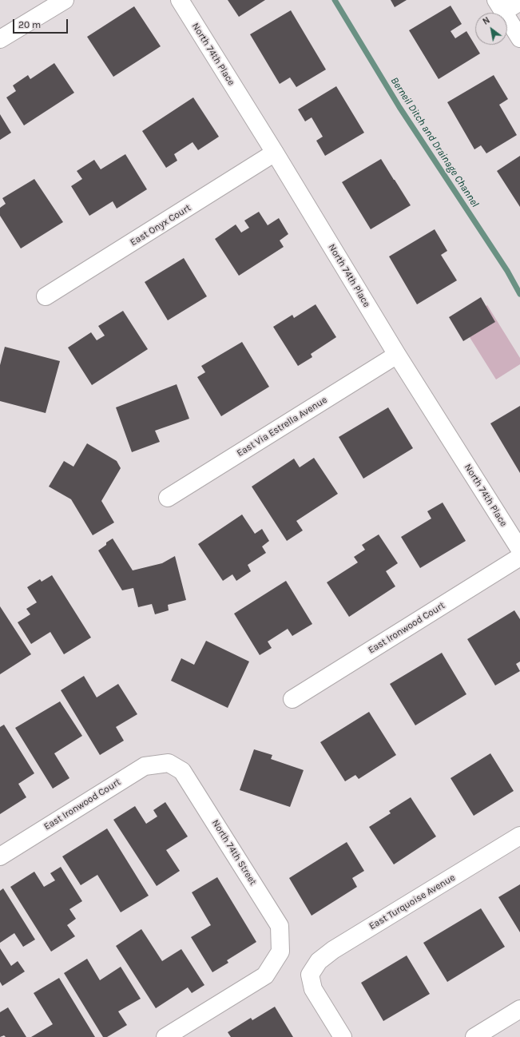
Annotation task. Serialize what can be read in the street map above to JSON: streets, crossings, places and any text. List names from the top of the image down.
{
  "streets": {
    "street": [
      "North 74th Place",
      "East Onyx Court",
      "East Via Estrella Avenue",
      "East Ironwood Court",
      "North 74th Street",
      "East Turquoise Avenue"
    ]
  },
  "crossings": [
    ["North 74th Place", "East Onyx Court"],
    ["North 74th Place", "East Via Estrella Avenue"],
    ["East Ironwood Court", "North 74th Street"]
  ],
  "water": ["Berneil Ditch and Drainage Channel"],
  "scale_bar": "20 m",
  "north": "top left"
}
